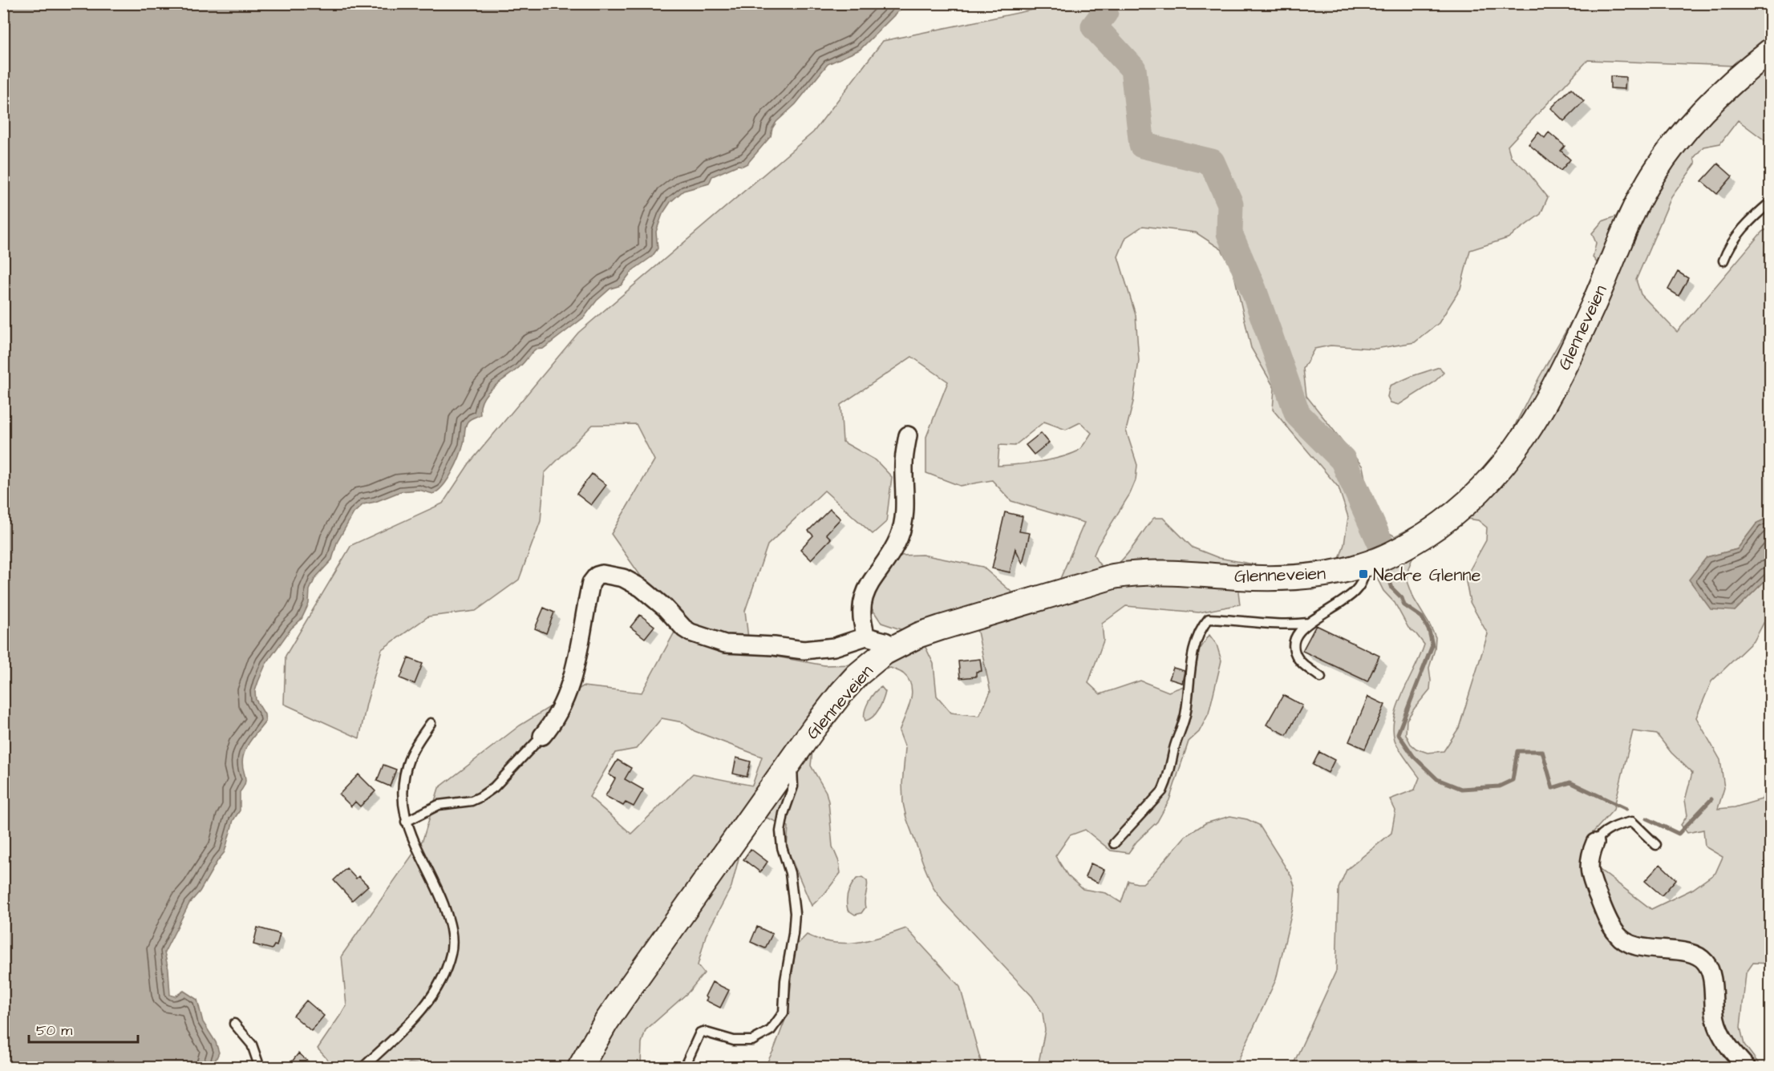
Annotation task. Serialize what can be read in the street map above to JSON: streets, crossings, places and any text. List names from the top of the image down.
{
  "streets": {
    "main road": ["Glenneveien"]
  },
  "places": {
    "transit": ["Nedre Glenne"]
  },
  "scale_bar": "50 m"
}
